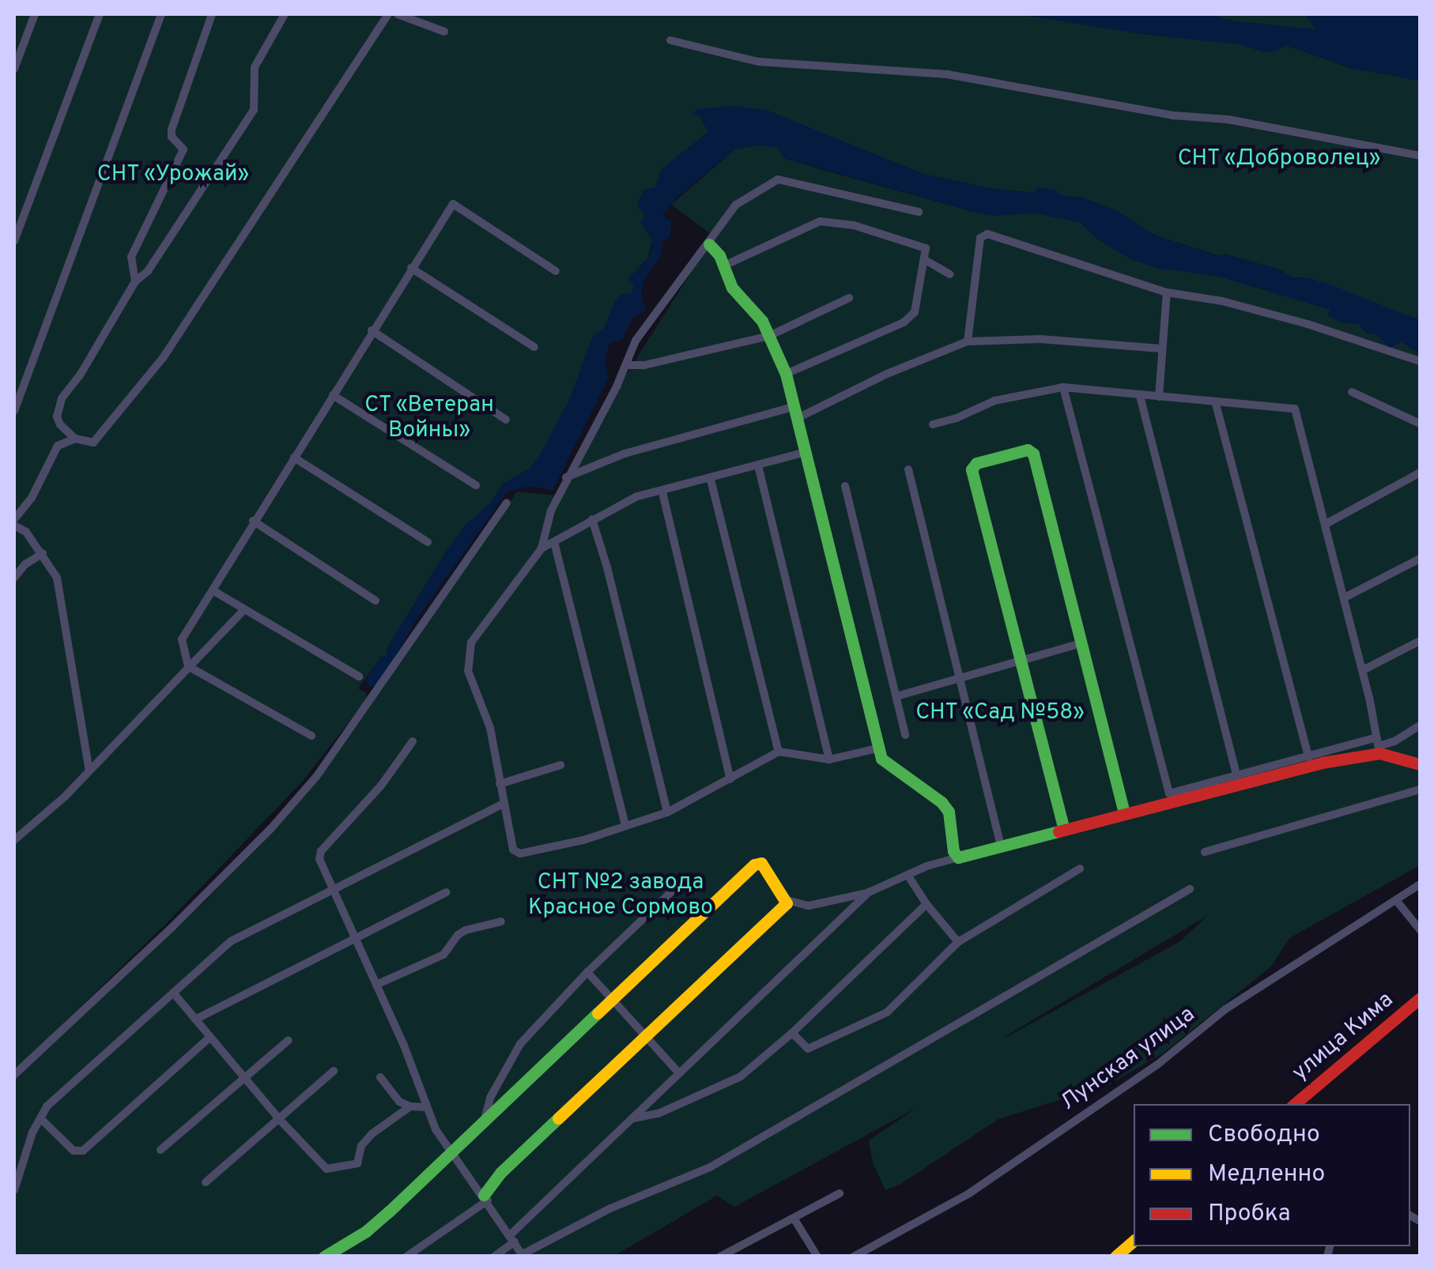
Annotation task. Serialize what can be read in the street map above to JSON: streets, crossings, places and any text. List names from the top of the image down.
{
  "streets": {
    "street": ["улица Кима", "Лунская улица"]
  },
  "parks": [
    "СНТ «Доброволец»",
    "СНТ «Урожай»",
    "СТ «Ветеран Войны»",
    "СНТ «Сад №58»",
    "СНТ №2 завода Красное Сормово"
  ],
  "legend": ["Свободно", "Медленно", "Пробка"]
}
